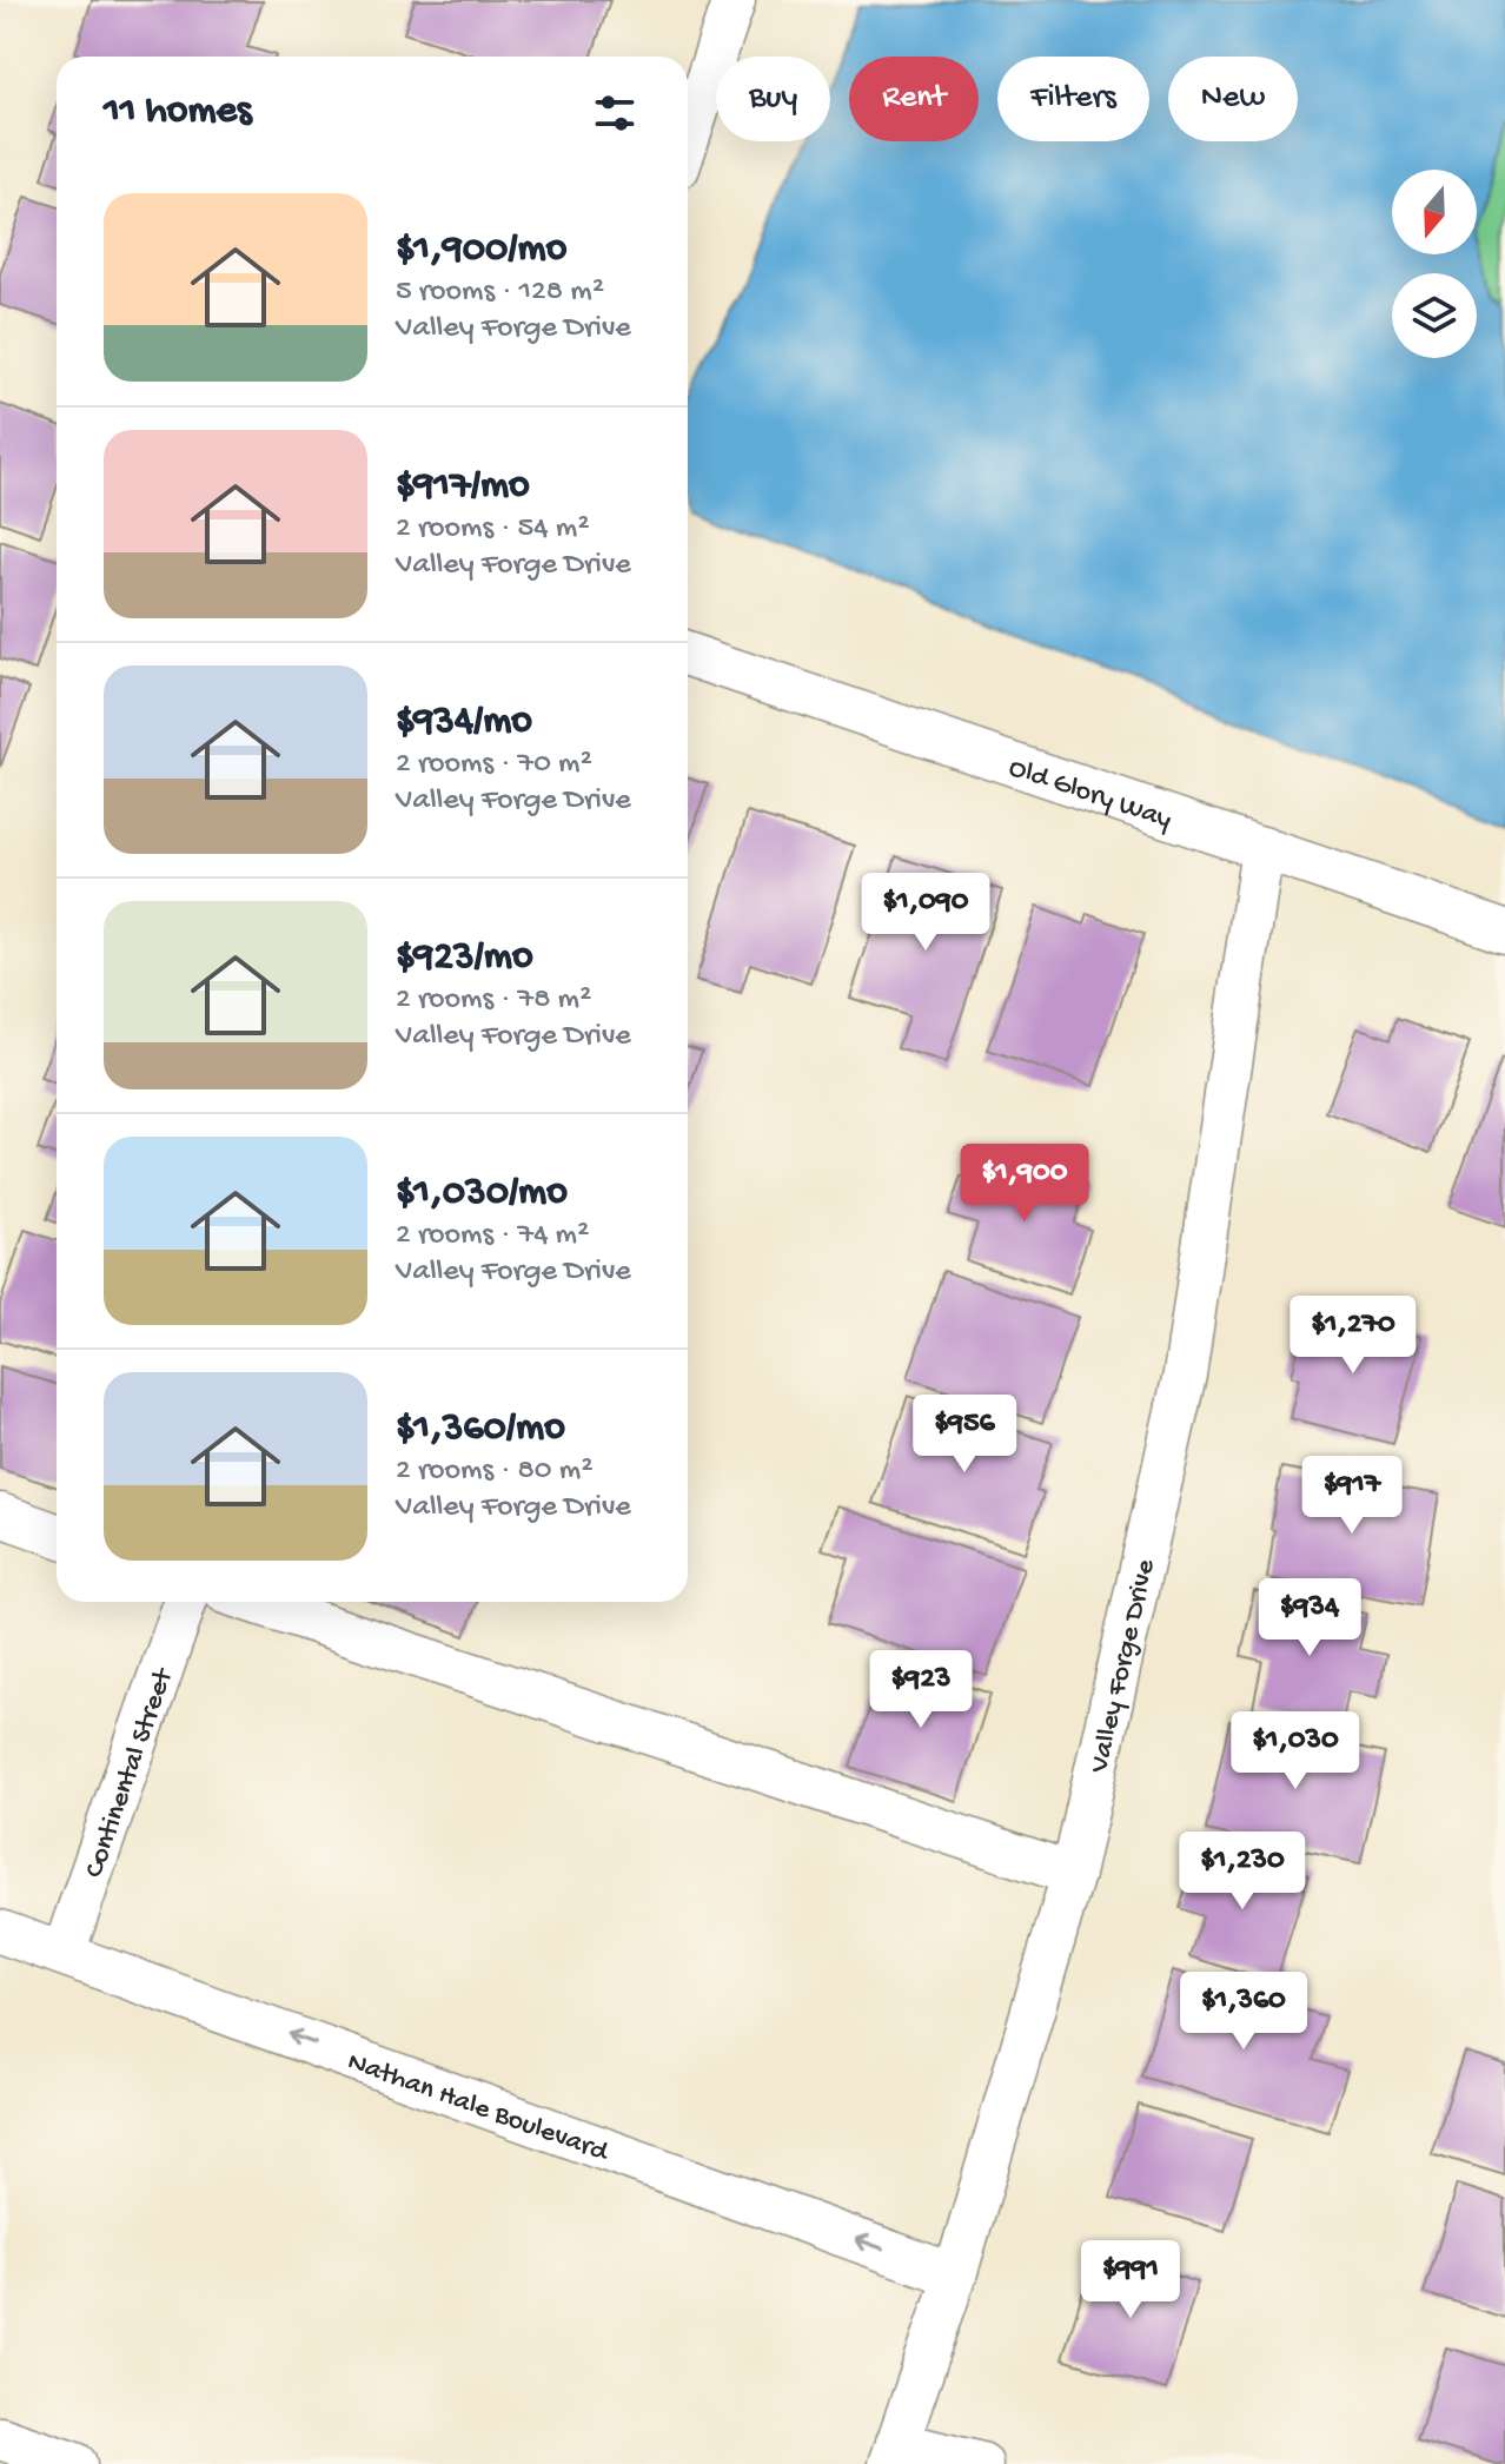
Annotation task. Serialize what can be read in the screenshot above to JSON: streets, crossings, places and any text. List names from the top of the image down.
{
  "streets": {
    "street": [
      "Old Glory Way",
      "Valley Forge Drive",
      "Continental Street",
      "Nathan Hale Boulevard"
    ]
  },
  "crossings": [
    ["Old Glory Way", "Valley Forge Drive"],
    ["Valley Forge Drive", "Nathan Hale Boulevard"],
    ["Continental Street", "Nathan Hale Boulevard"]
  ],
  "one_way": ["Nathan Hale Boulevard"],
  "north": "bottom",
  "page": {
    "chip": [
      "Buy",
      "Rent",
      "Filters",
      "New"
    ],
    "heading": "11 homes",
    "list": [
      {
        "name": "$1,900/mo",
        "note": "5 rooms · 128 m² · Valley Forge Drive"
      },
      {
        "name": "$917/mo",
        "note": "2 rooms · 54 m² · Valley Forge Drive"
      },
      {
        "name": "$934/mo",
        "note": "2 rooms · 70 m² · Valley Forge Drive"
      },
      {
        "name": "$923/mo",
        "note": "2 rooms · 78 m² · Valley Forge Drive"
      },
      {
        "name": "$1,030/mo",
        "note": "2 rooms · 74 m² · Valley Forge Drive"
      },
      {
        "name": "$1,360/mo",
        "note": "2 rooms · 80 m² · Valley Forge Drive"
      }
    ],
    "price": [
      "$1,090",
      "$1,900",
      "$1,270",
      "$956",
      "$917",
      "$934",
      "$923",
      "$1,030",
      "$1,230",
      "$1,360",
      "$991"
    ]
  }
}
